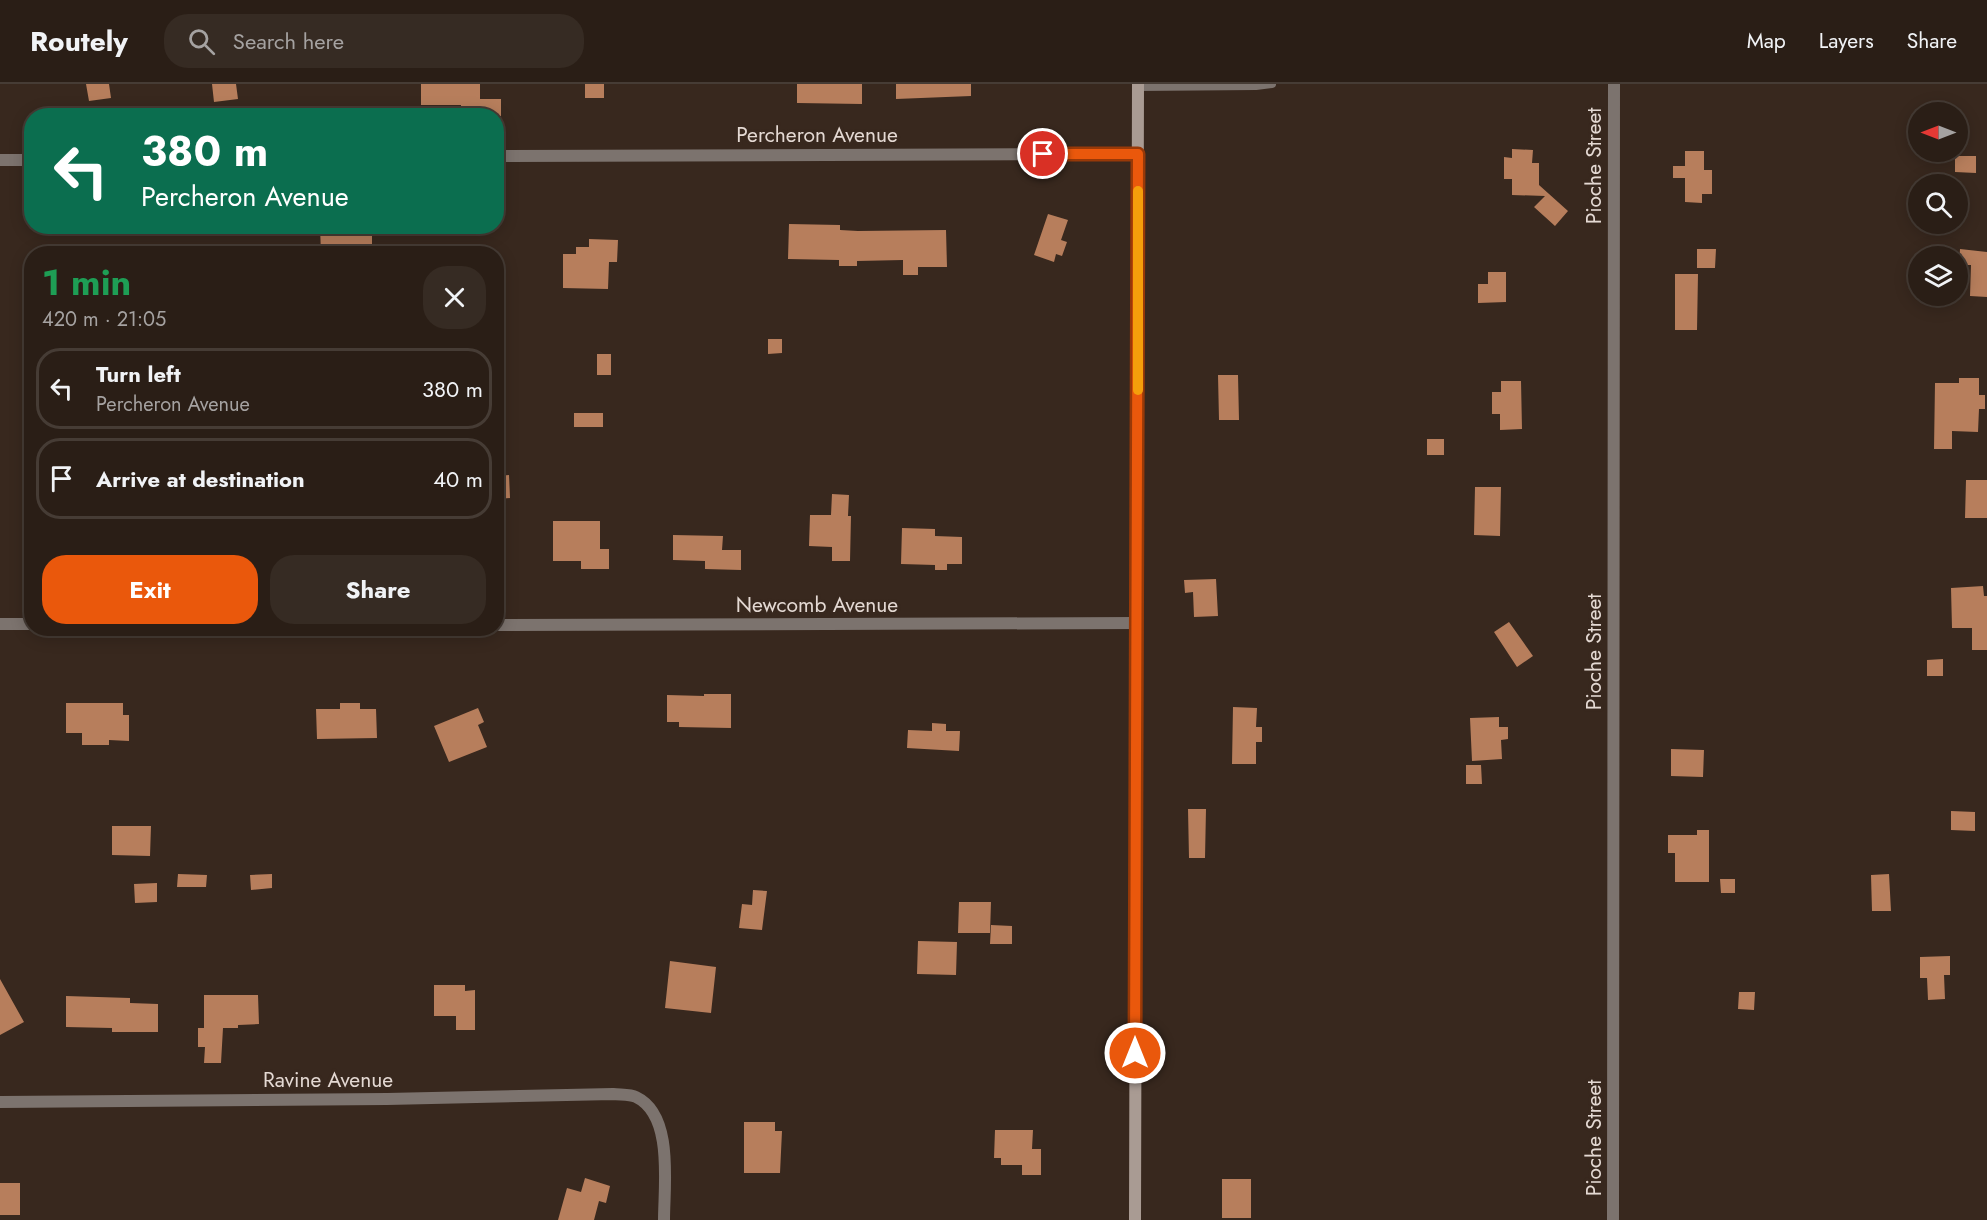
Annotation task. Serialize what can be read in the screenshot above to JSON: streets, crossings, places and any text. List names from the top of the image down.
{
  "streets": {
    "street": [
      "Percheron Avenue",
      "Pioche Street",
      "Newcomb Avenue",
      "Ravine Avenue"
    ]
  },
  "north": "left",
  "page": {
    "header": "Routely",
    "search": "Search here",
    "nav": ["Map", "Layers", "Share"],
    "turn": ["380 m", "Percheron Avenue"],
    "heading": ["1 min", "420 m · 21:05"],
    "list": [
      {
        "name": "Turn left",
        "note": "Percheron Avenue",
        "value": "380 m"
      },
      {
        "name": "Arrive at destination",
        "value": "40 m"
      }
    ],
    "buttons": ["Exit", "Share"]
  }
}
